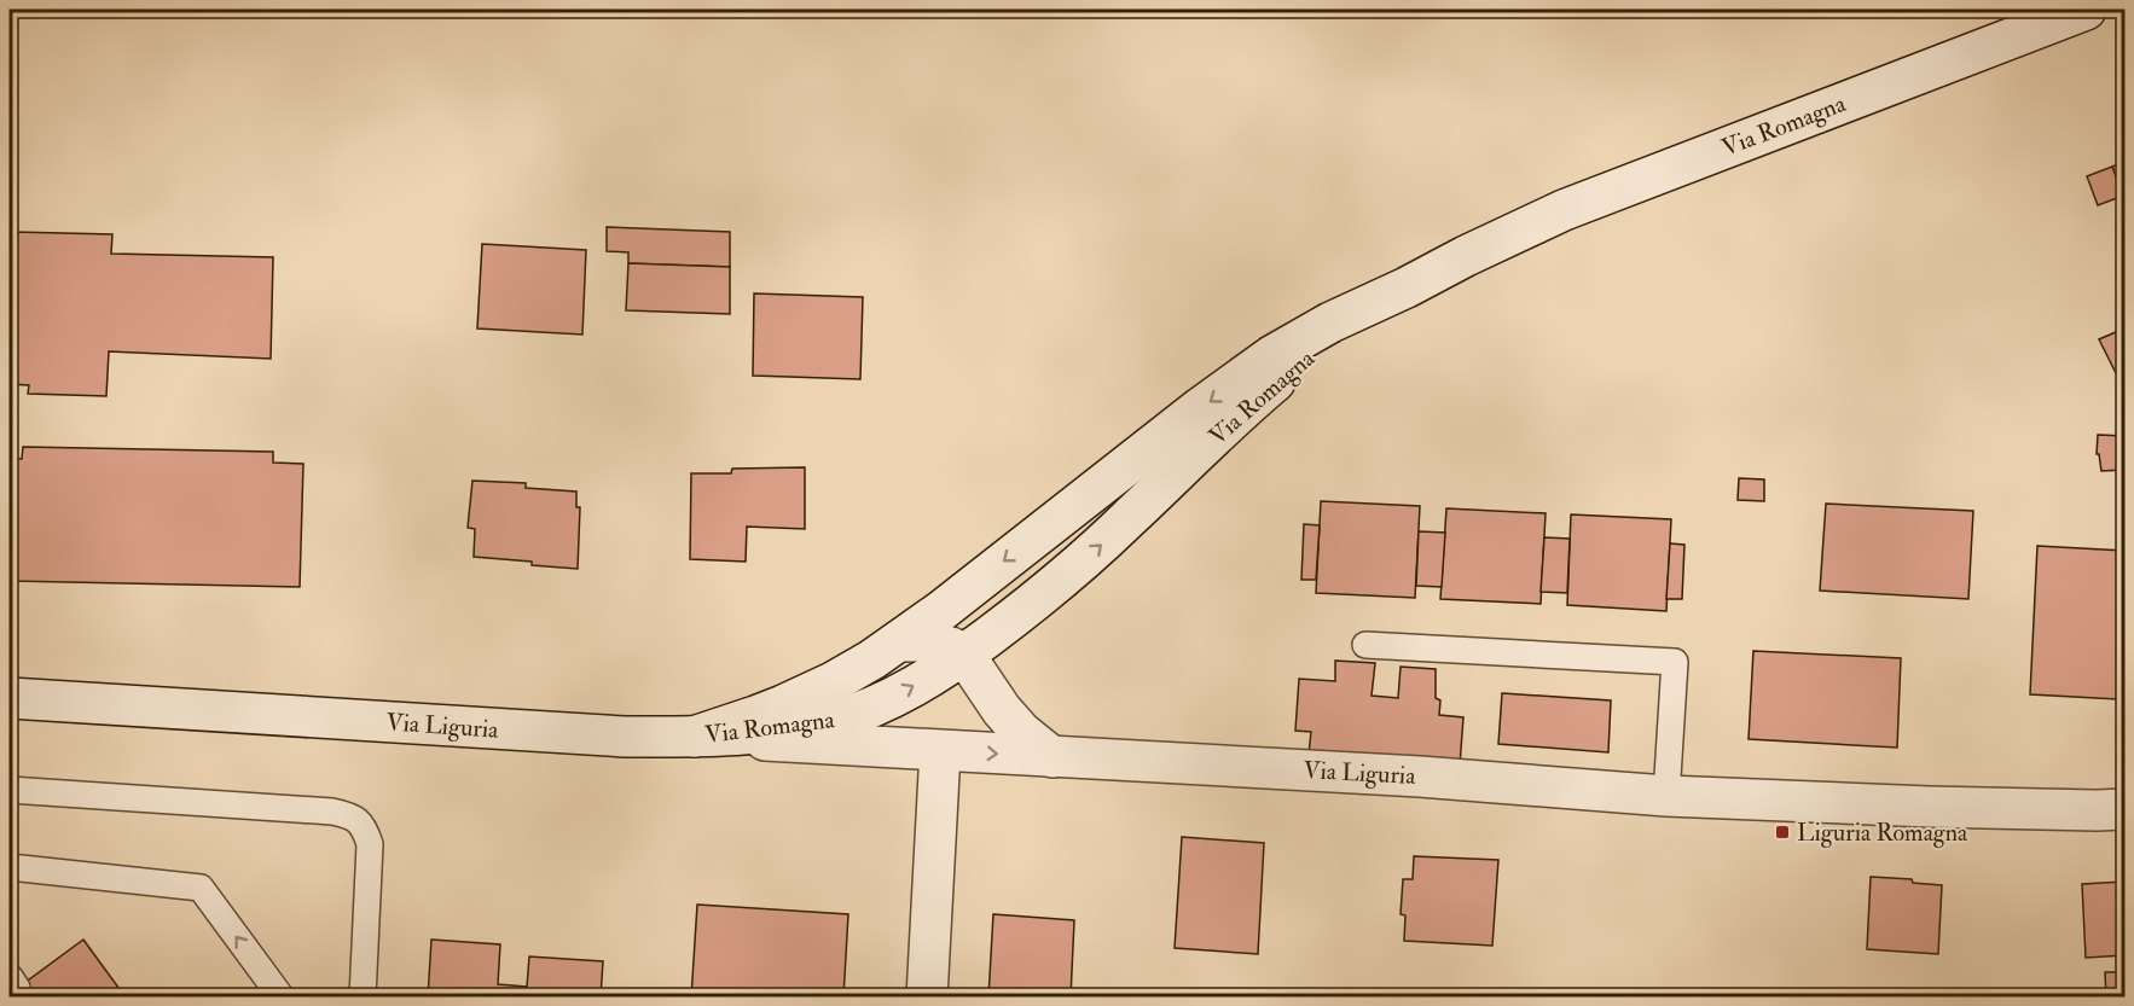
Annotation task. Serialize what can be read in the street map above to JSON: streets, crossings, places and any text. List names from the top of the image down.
{
  "streets": {
    "main road": ["Via Romagna", "Via Liguria"]
  },
  "crossings": [
    ["Via Romagna", "Via Liguria"]
  ],
  "places": {
    "transit": ["Liguria Romagna"]
  }
}
